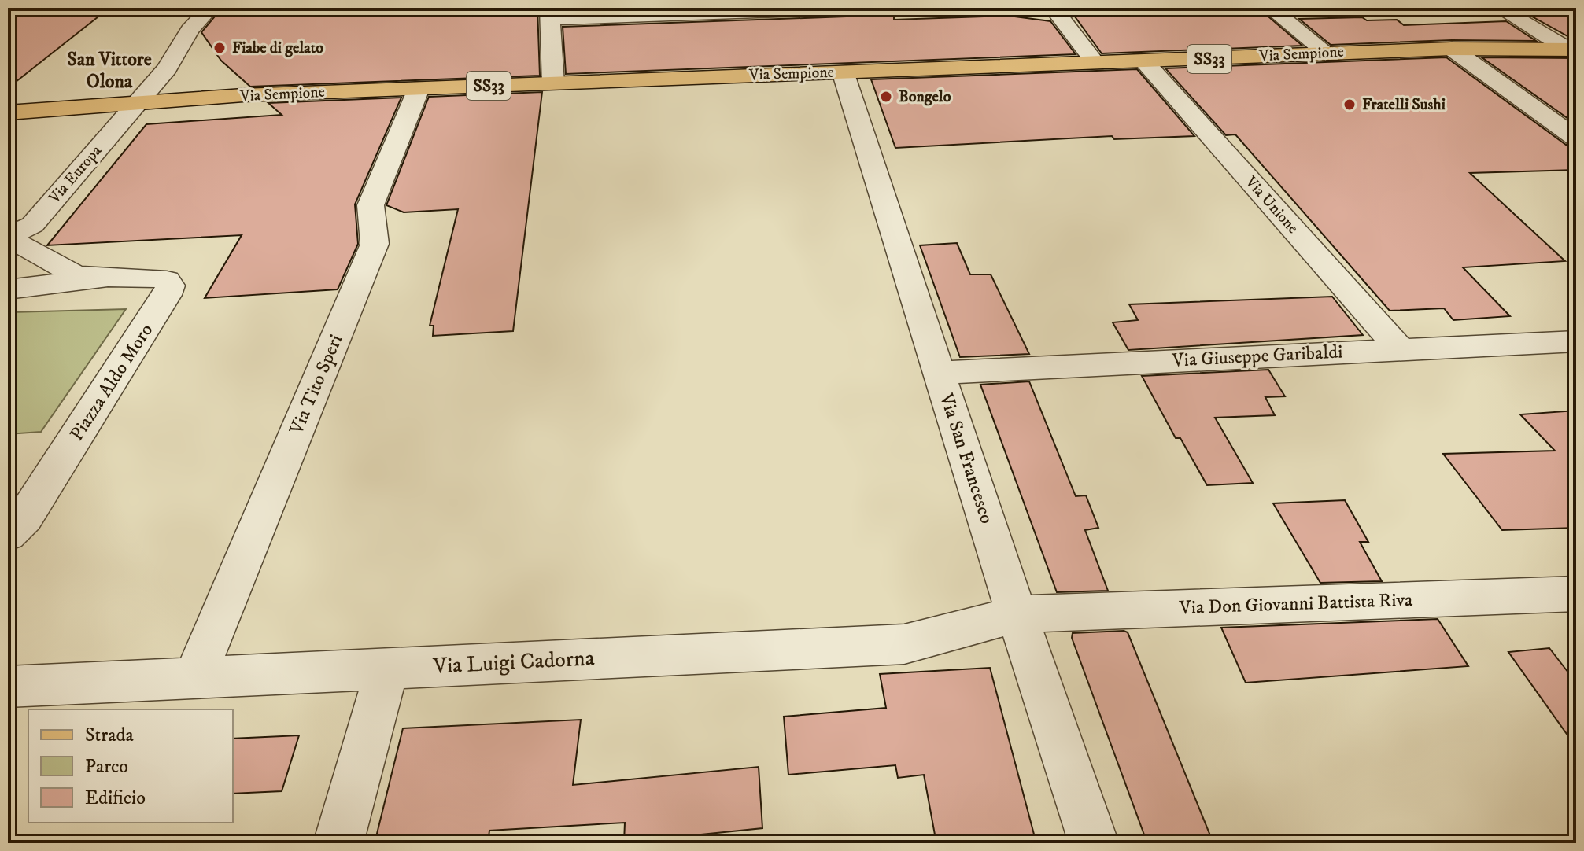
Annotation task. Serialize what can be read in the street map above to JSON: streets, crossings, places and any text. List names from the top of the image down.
{
  "streets": {
    "main road": ["Via Sempione", "SS33"],
    "street": [
      "Via Europa",
      "Via Unione",
      "Via Giuseppe Garibaldi",
      "Piazza Aldo Moro",
      "Via Tito Speri",
      "Via San Francesco",
      "Via Don Giovanni Battista Riva",
      "Via Luigi Cadorna"
    ]
  },
  "crossings": [
    ["Via Sempione", "Via Europa"],
    ["Via Sempione", "Via Unione"],
    ["Via Sempione", "Via Tito Speri"],
    ["Via Sempione", "Via San Francesco"],
    ["Via Unione", "Via Giuseppe Garibaldi"],
    ["Via Giuseppe Garibaldi", "Via San Francesco"],
    ["Via Tito Speri", "Via Luigi Cadorna"],
    ["Via San Francesco", "Via Don Giovanni Battista Riva"],
    ["Via San Francesco", "Via Luigi Cadorna"],
    ["Via Don Giovanni Battista Riva", "Via Luigi Cadorna"]
  ],
  "districts": ["San Vittore Olona"],
  "places": ["Fiabe di gelato", "Bongelo", "Fratelli Sushi"],
  "legend": ["Strada", "Parco", "Edificio"]
}
